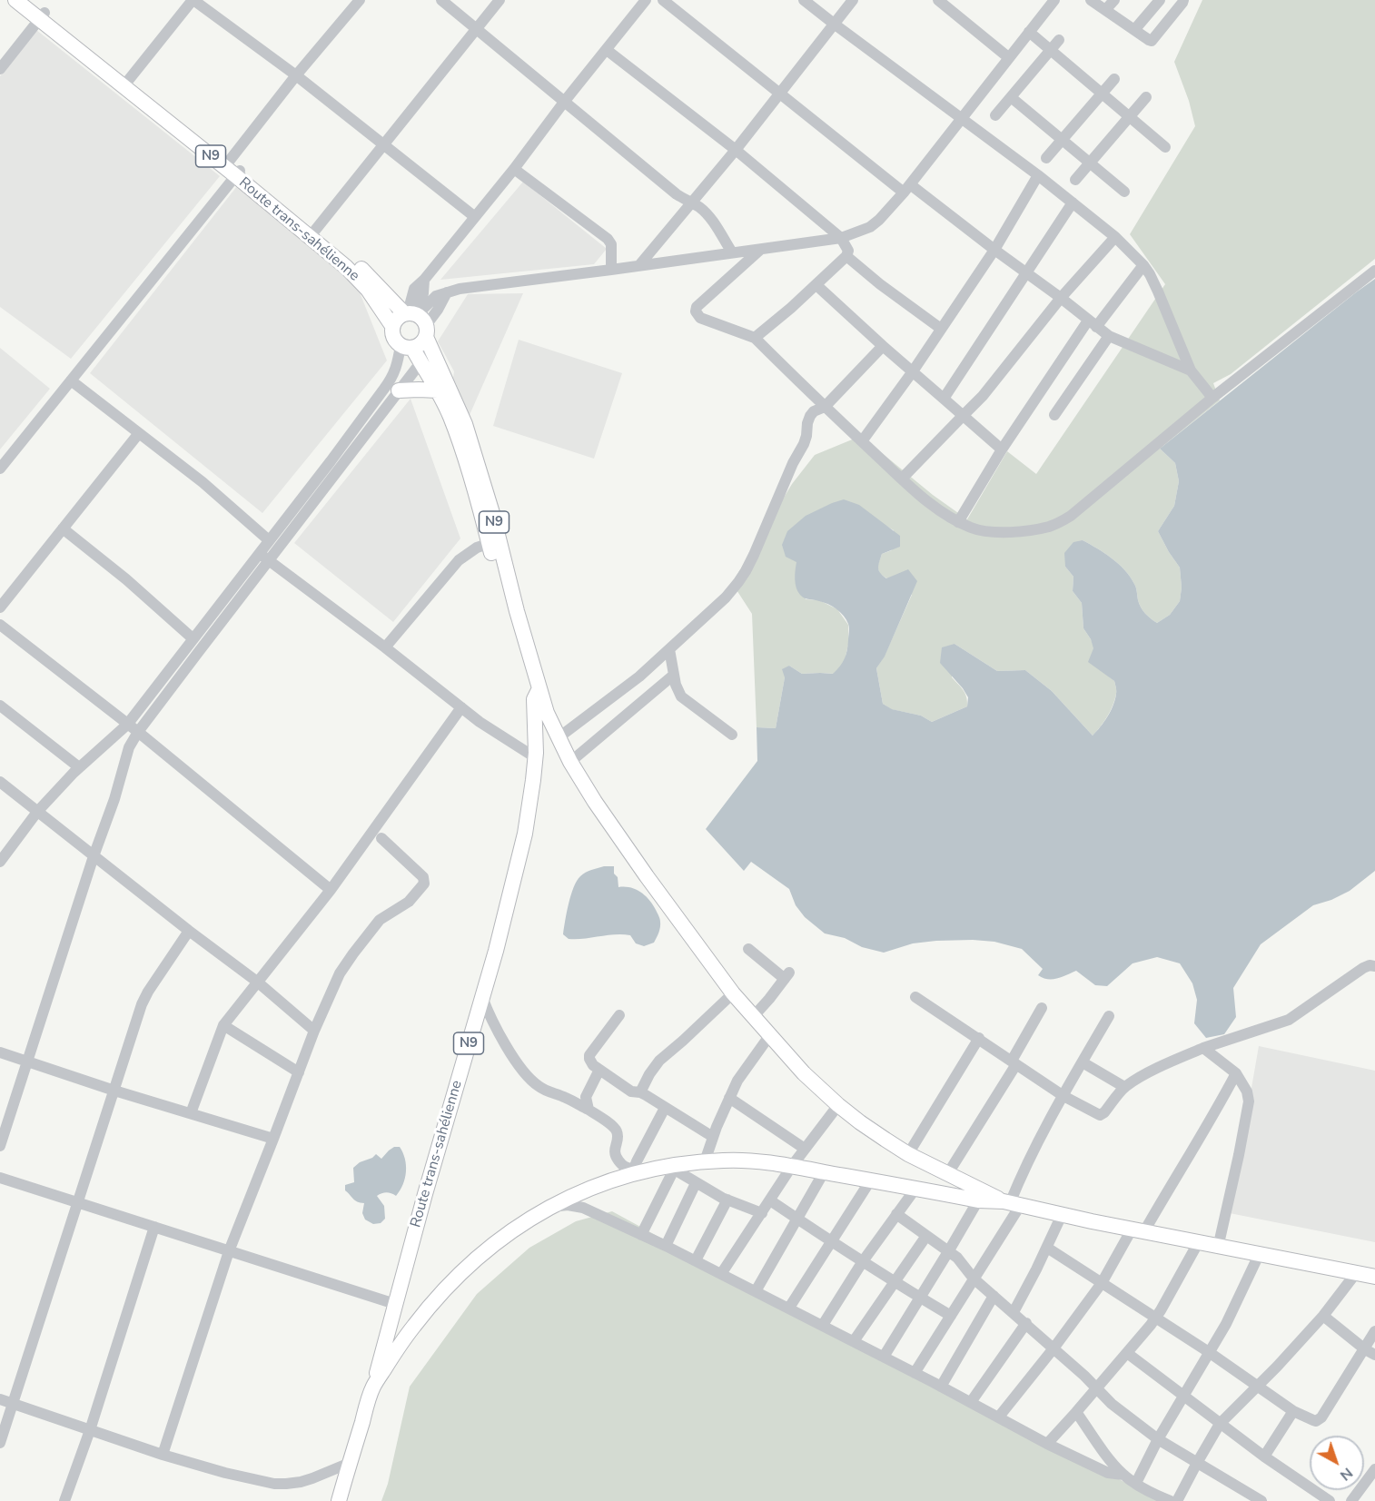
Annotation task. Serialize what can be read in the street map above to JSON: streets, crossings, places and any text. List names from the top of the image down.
{
  "streets": {
    "highway": ["N9", "Route trans-sahélienne"]
  },
  "north": "bottom right"
}
